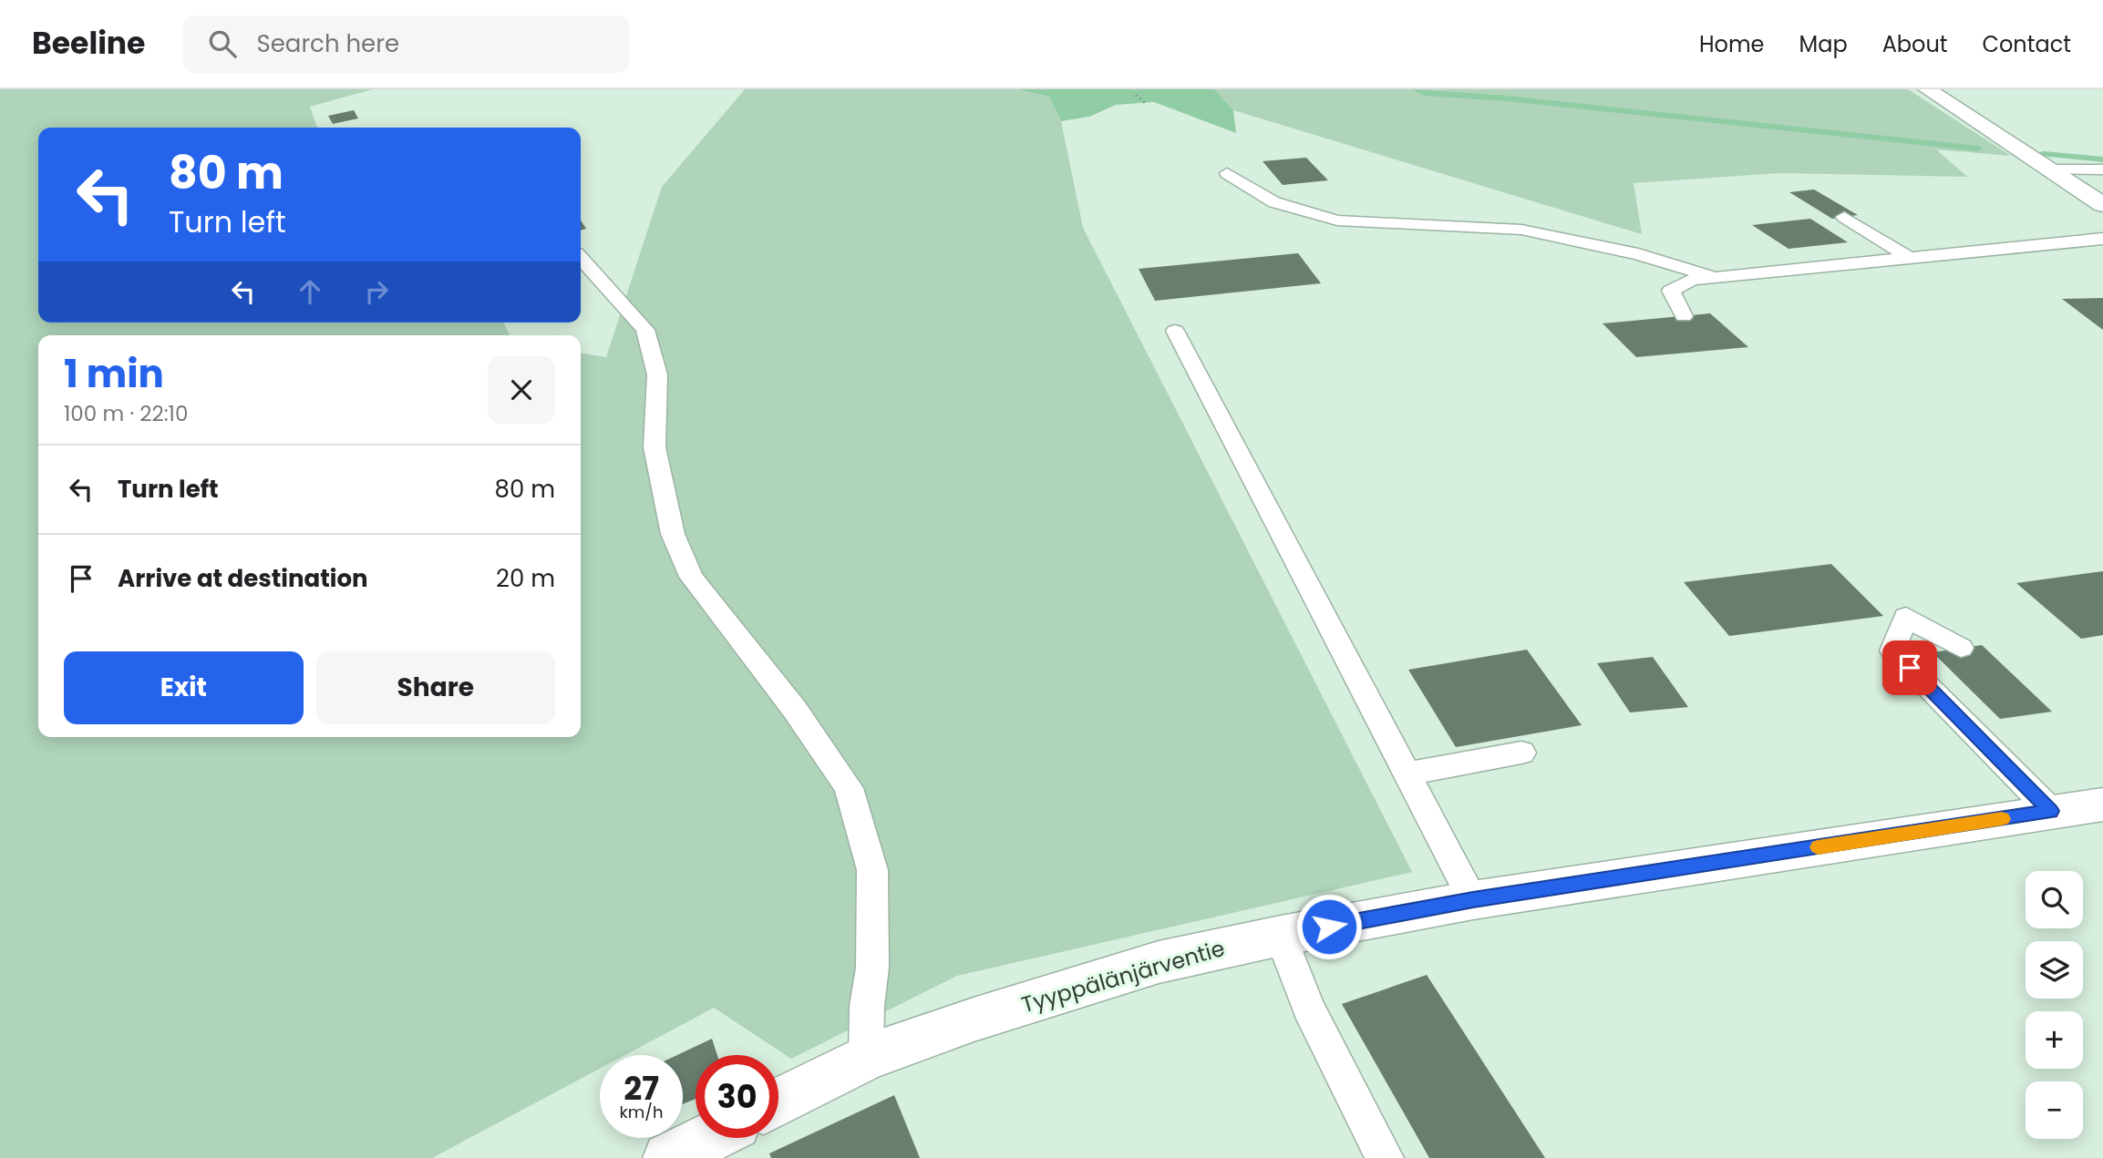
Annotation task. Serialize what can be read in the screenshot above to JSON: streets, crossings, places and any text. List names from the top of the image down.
{
  "streets": {
    "street": ["Tyyppälänjärventie"]
  },
  "page": {
    "header": "Beeline",
    "search": "Search here",
    "nav": [
      "Home",
      "Map",
      "About",
      "Contact"
    ],
    "turn": ["80 m", "Turn left"],
    "heading": ["1 min", "100 m · 22:10"],
    "list": [
      {
        "name": "Turn left",
        "value": "80 m"
      },
      {
        "name": "Arrive at destination",
        "value": "20 m"
      }
    ],
    "buttons": ["Exit", "Share"],
    "map_buttons": ["+", "−"],
    "speed": "27 km/h",
    "limit": "30"
  }
}
